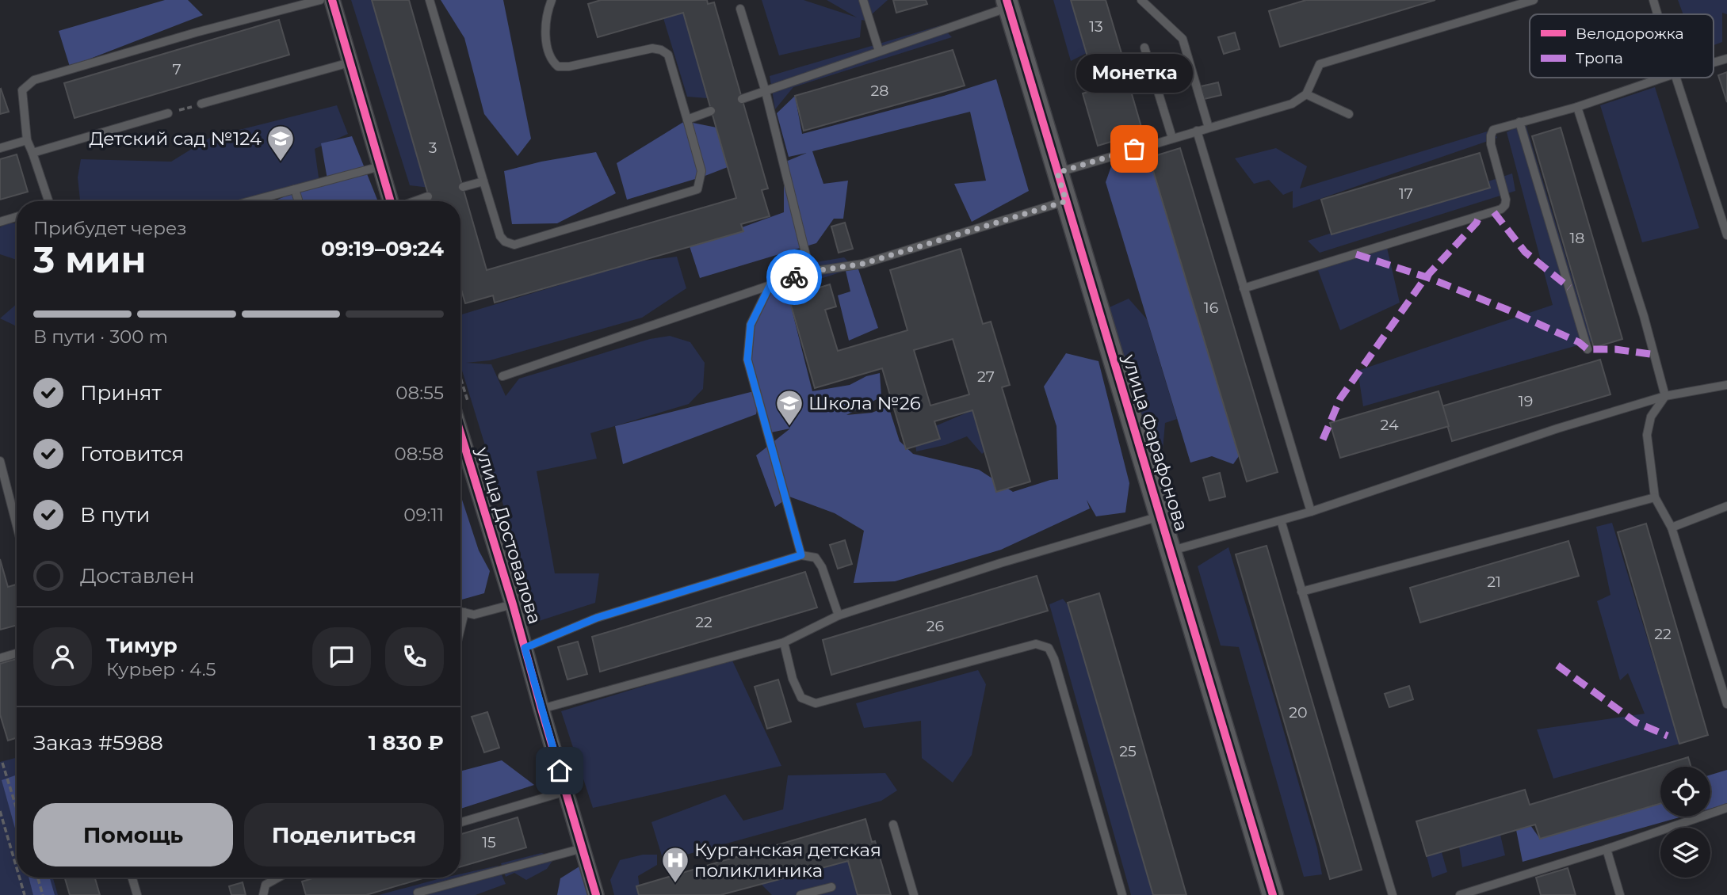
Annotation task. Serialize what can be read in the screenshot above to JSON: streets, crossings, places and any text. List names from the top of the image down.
{
  "streets": {
    "street": ["улица Фарафонова", "улица Достовалова"]
  },
  "places": {
    "other": ["Монетка"],
    "school or university": ["Детский сад №124", "Школа №26"],
    "hospital": ["Курганская детская поликлиника"]
  },
  "house_numbers": [
    "13",
    "7",
    "28",
    "3",
    "17",
    "18",
    "16",
    "27",
    "19",
    "24",
    "21",
    "22",
    "26",
    "22",
    "20",
    "25",
    "15"
  ],
  "legend": ["Велодорожка", "Тропа"],
  "page": {
    "bubble": "Монетка",
    "heading": ["3 мин", "Прибудет через", "09:19–09:24"],
    "panel": [
      "Тимур",
      "Курьер · 4.5",
      "Заказ #5988",
      "1 830 ₽"
    ],
    "bar": "В пути · 300 m",
    "list": [
      ["Принят", "08:55"],
      ["Готовится", "08:58"],
      ["В пути", "09:11"],
      "Доставлен"
    ],
    "buttons": ["Помощь", "Поделиться"]
  }
}
